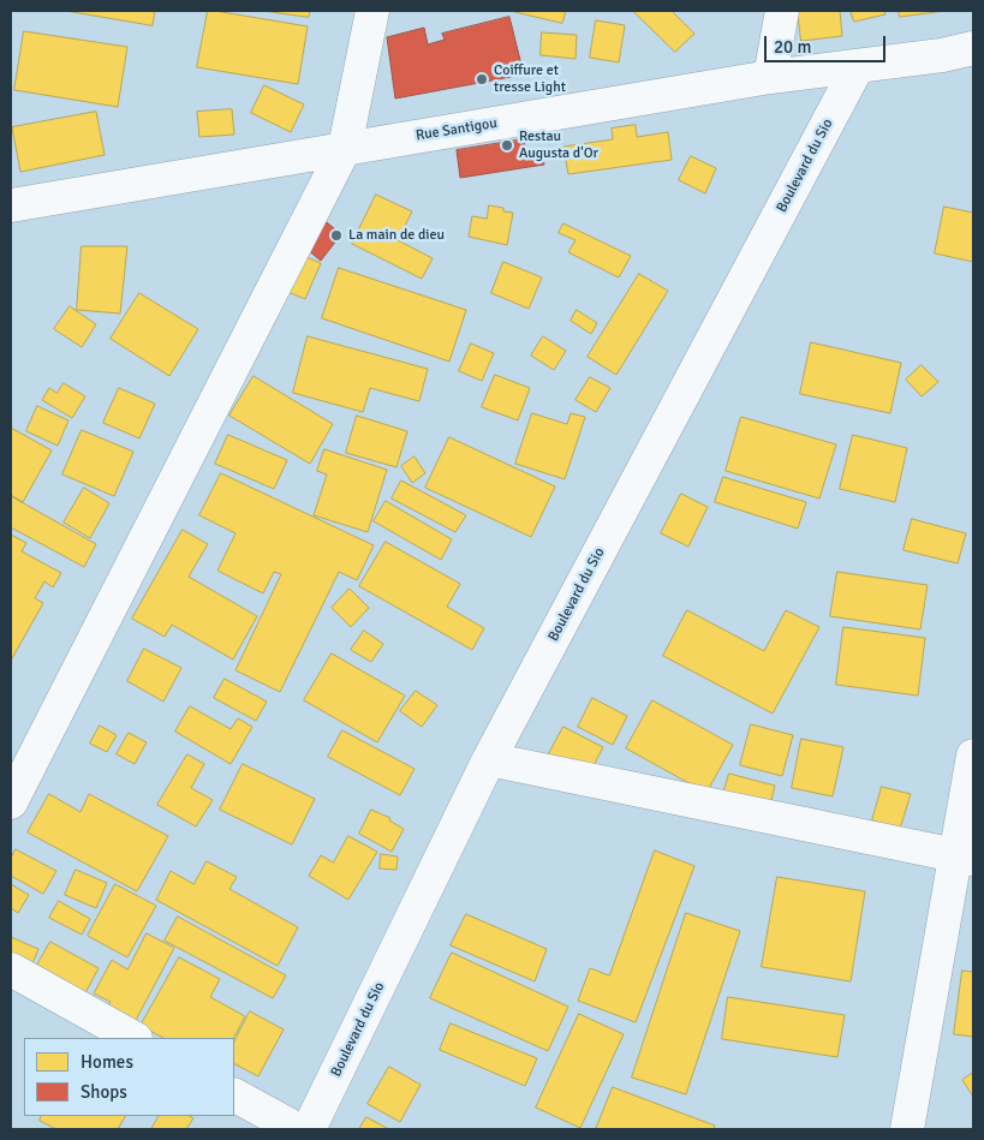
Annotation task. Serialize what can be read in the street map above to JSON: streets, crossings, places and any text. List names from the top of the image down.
{
  "streets": {
    "street": ["Rue Santigou", "Boulevard du Sio"]
  },
  "crossings": [
    ["Rue Santigou", "Boulevard du Sio"]
  ],
  "places": ["Coiffure et tresse Light", "Restau Augusta d'Or", "La main de dieu"],
  "legend": ["Homes", "Shops"],
  "scale_bar": "20 m"
}
